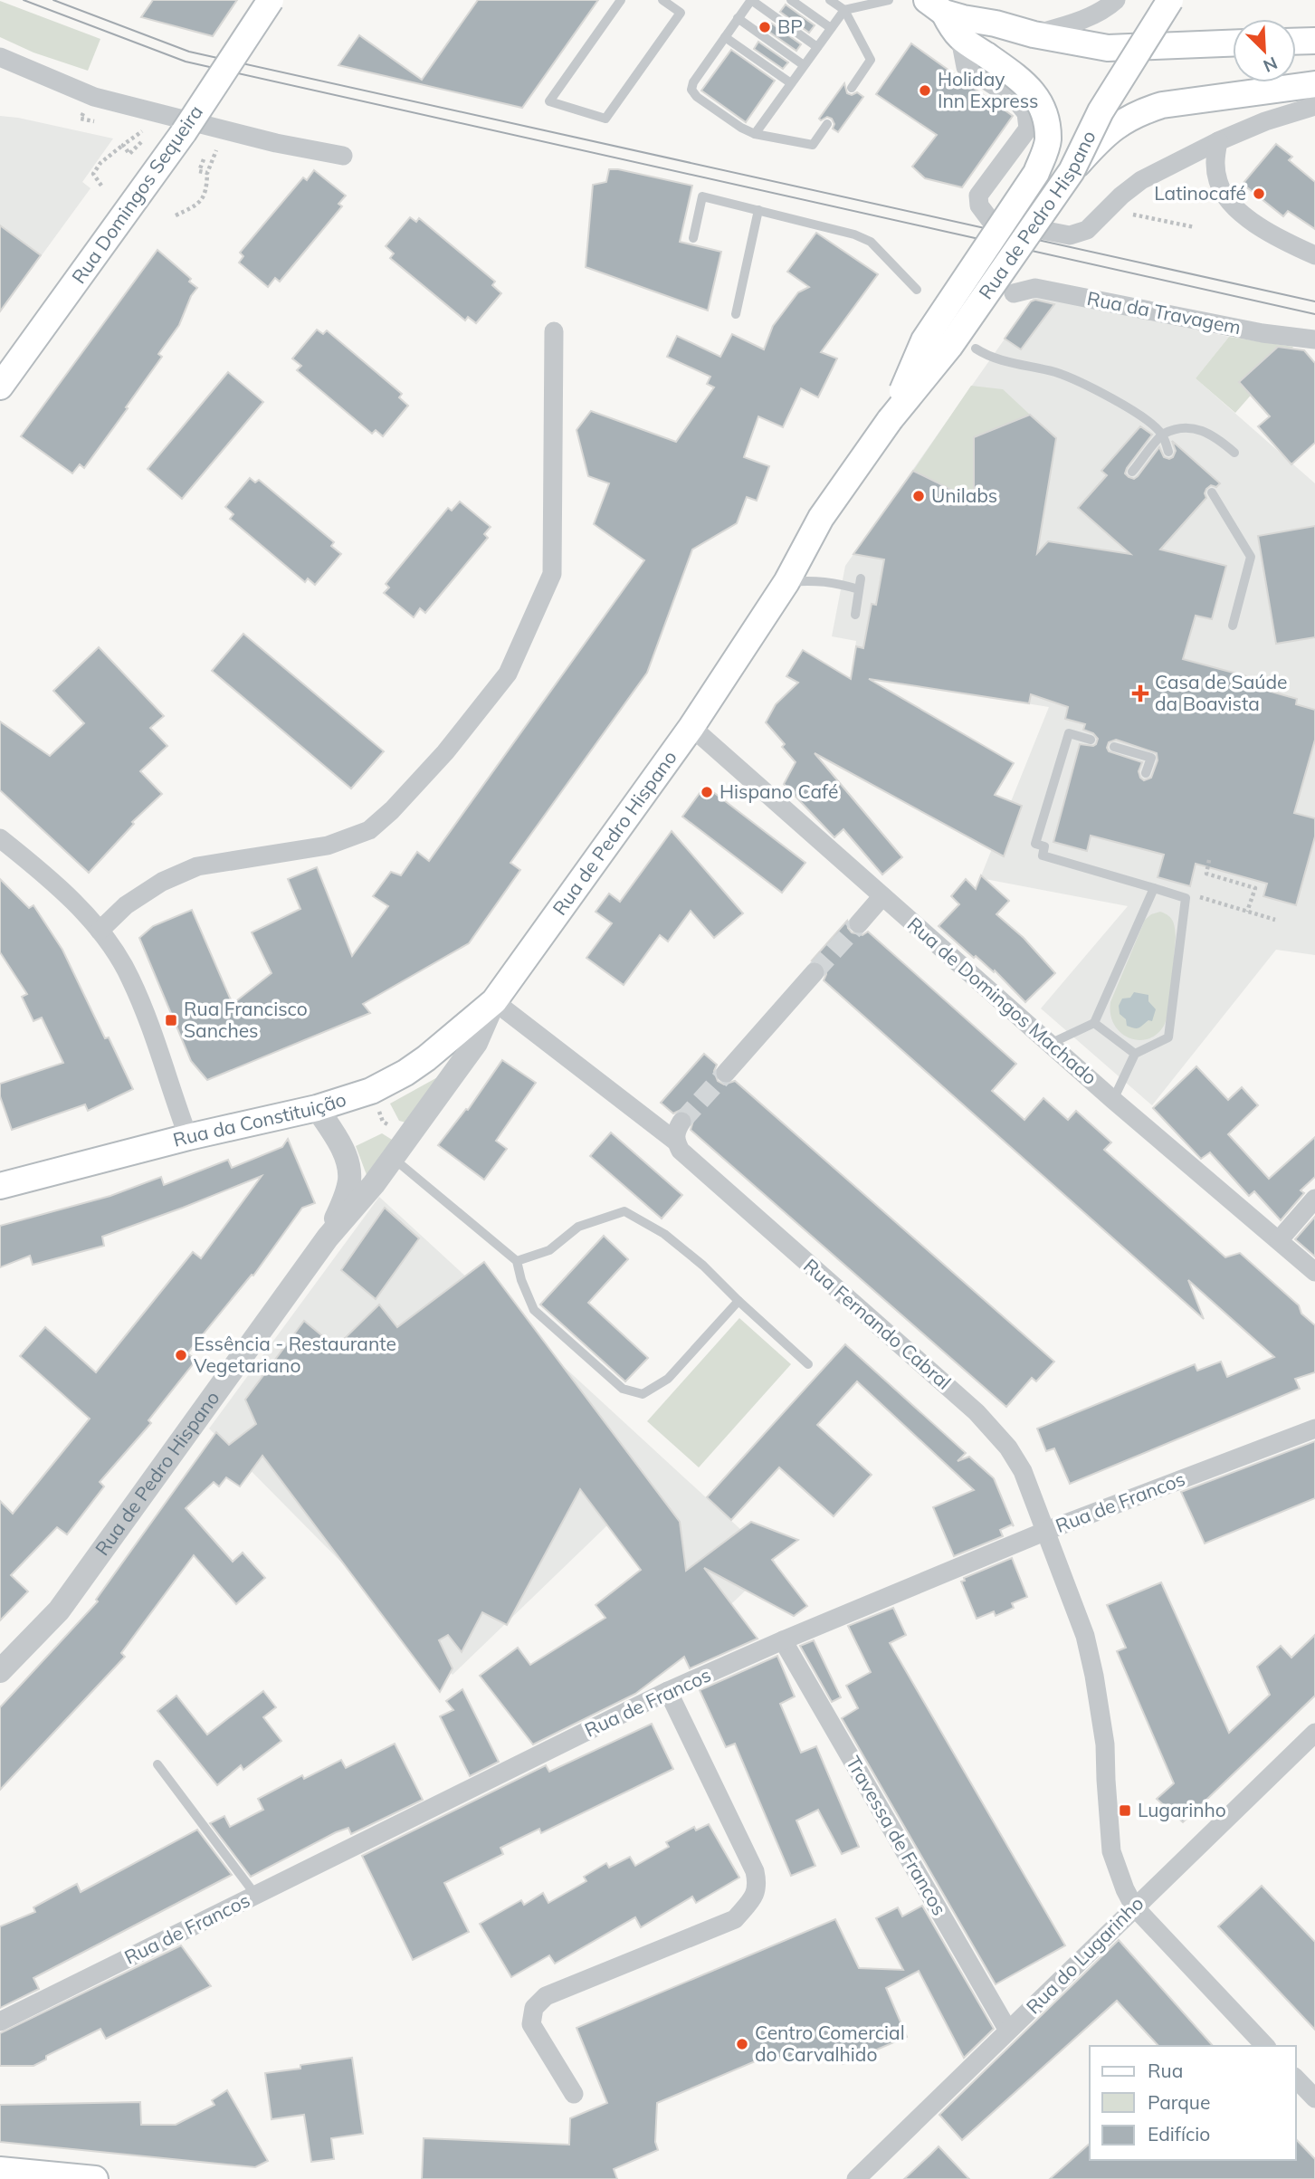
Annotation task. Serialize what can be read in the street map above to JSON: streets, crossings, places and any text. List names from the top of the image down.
{
  "streets": {
    "main road": ["Rua Domingos Sequeira", "Rua de Pedro Hispano", "Rua da Constituição"],
    "street": [
      "Rua da Travagem",
      "Rua de Domingos Machado",
      "Rua Fernando Cabral",
      "Rua de Francos",
      "Travessa de Francos",
      "Rua do Lugarinho"
    ]
  },
  "crossings": [
    ["Rua de Pedro Hispano", "Rua de Domingos Machado"],
    ["Rua de Pedro Hispano", "Rua da Constituição"],
    ["Rua de Pedro Hispano", "Rua Fernando Cabral"],
    ["Rua da Constituição", "Rua Fernando Cabral"],
    ["Rua Fernando Cabral", "Rua de Francos"],
    ["Rua Fernando Cabral", "Rua do Lugarinho"],
    ["Rua de Francos", "Travessa de Francos"],
    ["Travessa de Francos", "Rua do Lugarinho"]
  ],
  "places": {
    "other": [
      "BP",
      "Holiday Inn Express",
      "Latinocafé",
      "Unilabs",
      "Hispano Café",
      "Essência - Restaurante Vegetariano",
      "Centro Comercial do Carvalhido"
    ],
    "health": ["Casa de Saúde da Boavista"],
    "transit": ["Rua Francisco Sanches", "Lugarinho"]
  },
  "legend": ["Rua", "Parque", "Edifício"],
  "north": "bottom right"
}
